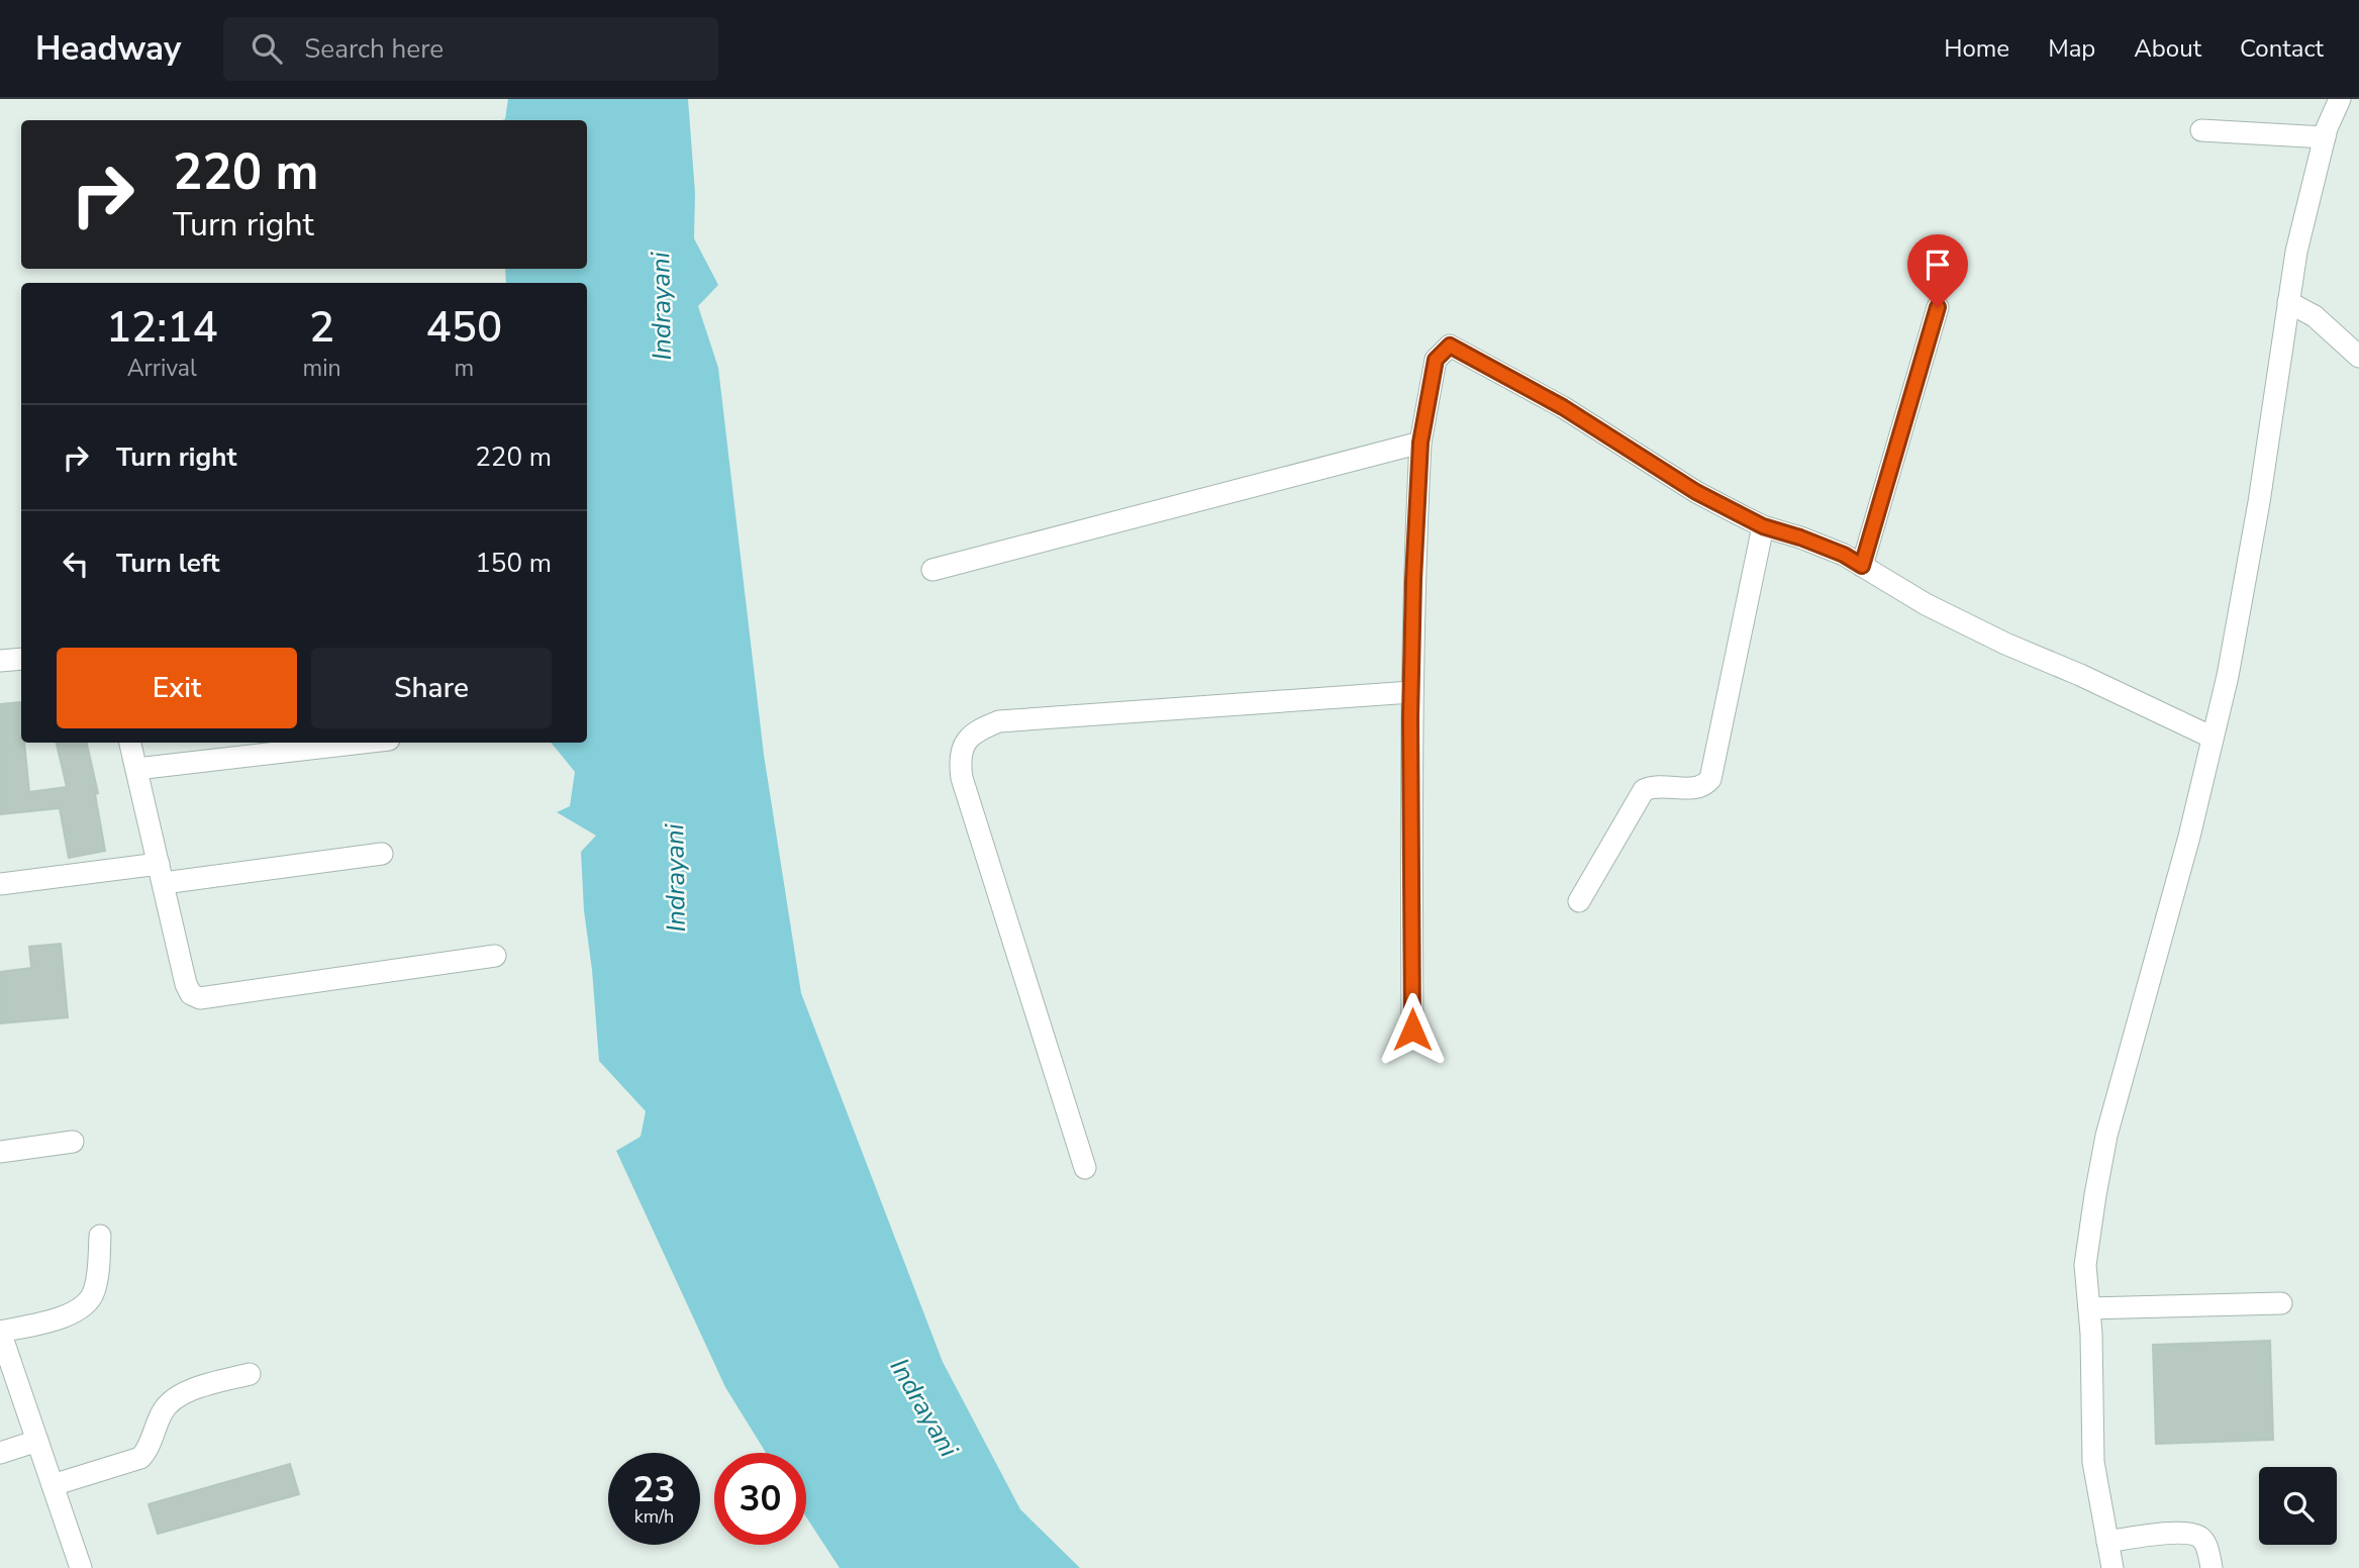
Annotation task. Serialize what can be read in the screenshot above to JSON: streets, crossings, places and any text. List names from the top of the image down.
{
  "water": ["Indrayani"],
  "page": {
    "header": "Headway",
    "search": "Search here",
    "nav": [
      "Home",
      "Map",
      "About",
      "Contact"
    ],
    "turn": ["220 m", "Turn right"],
    "eta": [
      "12:14",
      "Arrival",
      "2",
      "min",
      "450",
      "m"
    ],
    "list": [
      {
        "name": "Turn right",
        "value": "220 m"
      },
      {
        "name": "Turn left",
        "value": "150 m"
      }
    ],
    "buttons": ["Exit", "Share"],
    "speed": "23 km/h",
    "limit": "30"
  }
}
